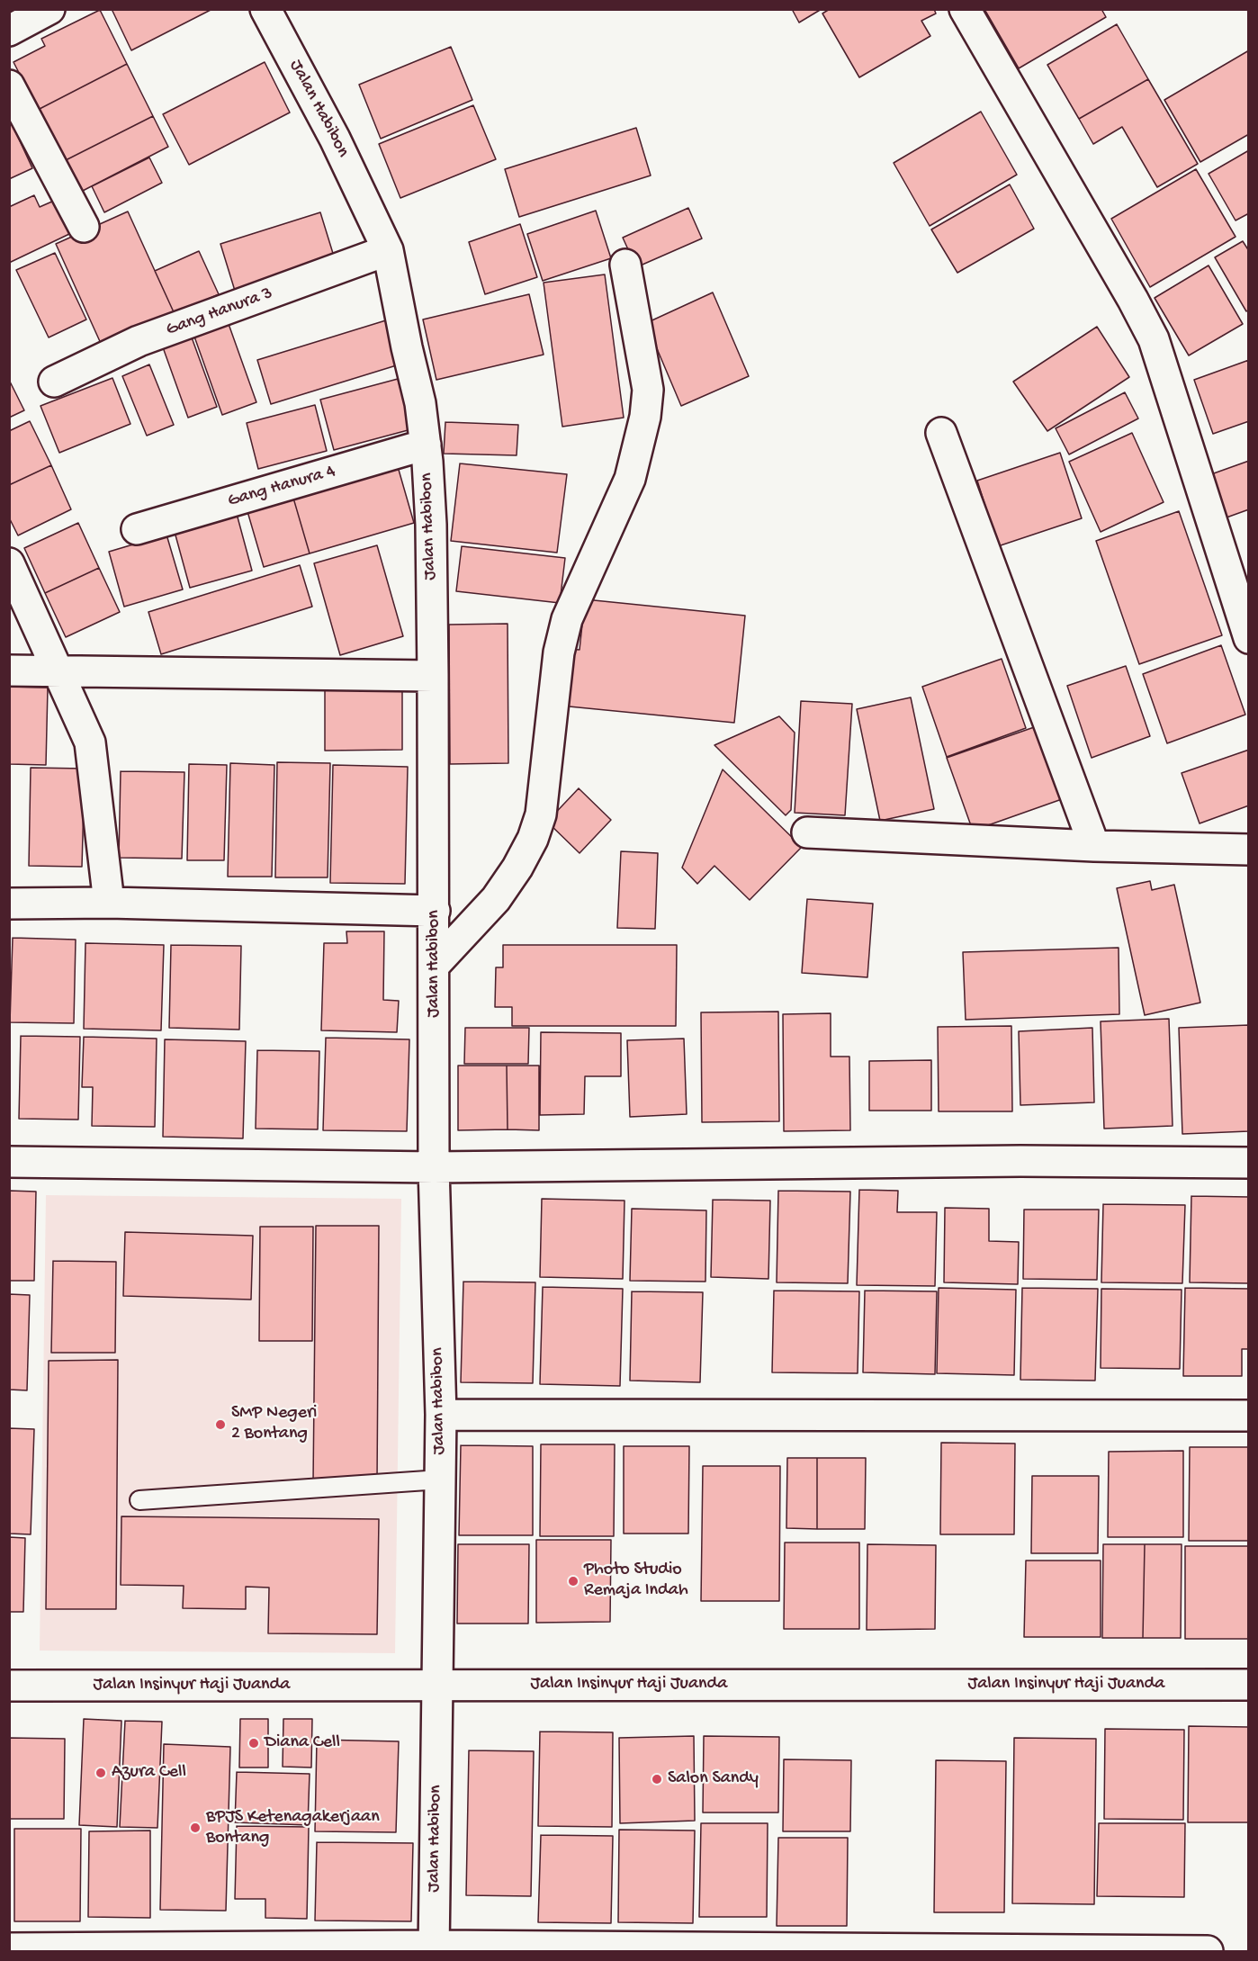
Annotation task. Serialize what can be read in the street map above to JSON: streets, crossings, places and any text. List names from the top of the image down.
{
  "streets": {
    "street": [
      "Jalan Habibon",
      "Gang Hanura 3",
      "Gang Hanura 4",
      "Jalan Insinyur Haji Juanda"
    ]
  },
  "crossings": [
    ["Jalan Habibon", "Gang Hanura 3"],
    ["Jalan Habibon", "Gang Hanura 4"],
    ["Jalan Habibon", "Jalan Insinyur Haji Juanda"]
  ],
  "places": [
    "SMP Negeri 2 Bontang",
    "Photo Studio Remaja Indah",
    "Diana Cell",
    "Azura Cell",
    "Salon Sandy",
    "BPJS Ketenagakerjaan Bontang"
  ]
}
